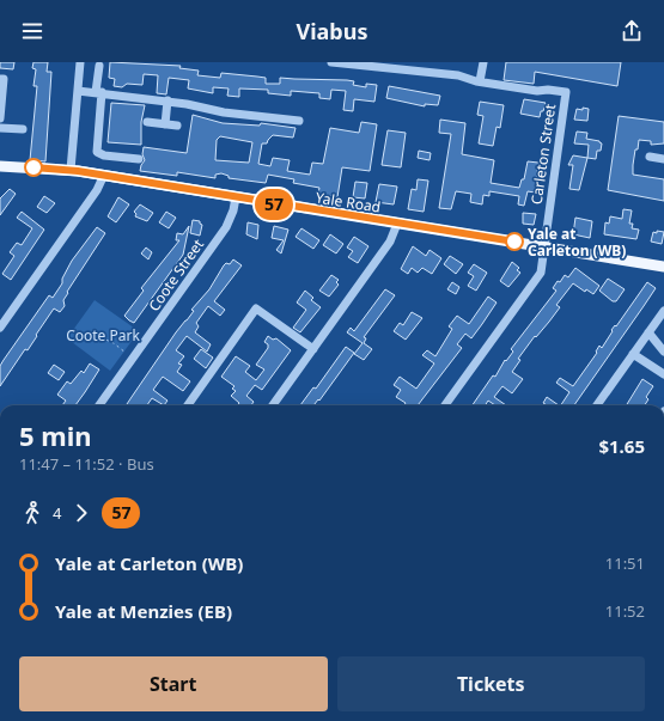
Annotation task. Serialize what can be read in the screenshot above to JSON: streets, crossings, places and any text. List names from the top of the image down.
{
  "streets": {
    "main road": ["Yale Road"],
    "street": ["Carleton Street", "Coote Street"]
  },
  "crossings": [
    ["Carleton Street", "Yale Road"],
    ["Yale Road", "Coote Street"]
  ],
  "parks": ["Coote Park"],
  "places": ["Yale at Carleton (WB)"],
  "lines": ["bus line 57"],
  "page": {
    "header": "Viabus",
    "on_map": "57",
    "heading": ["5 min", "11:47 – 11:52 · Bus", "$1.65"],
    "legs": ["4", "57"],
    "list": [
      {
        "name": "Yale at Carleton (WB)",
        "value": "11:51"
      },
      {
        "name": "Yale at Menzies (EB)",
        "value": "11:52"
      }
    ],
    "buttons": ["Start", "Tickets"]
  }
}
